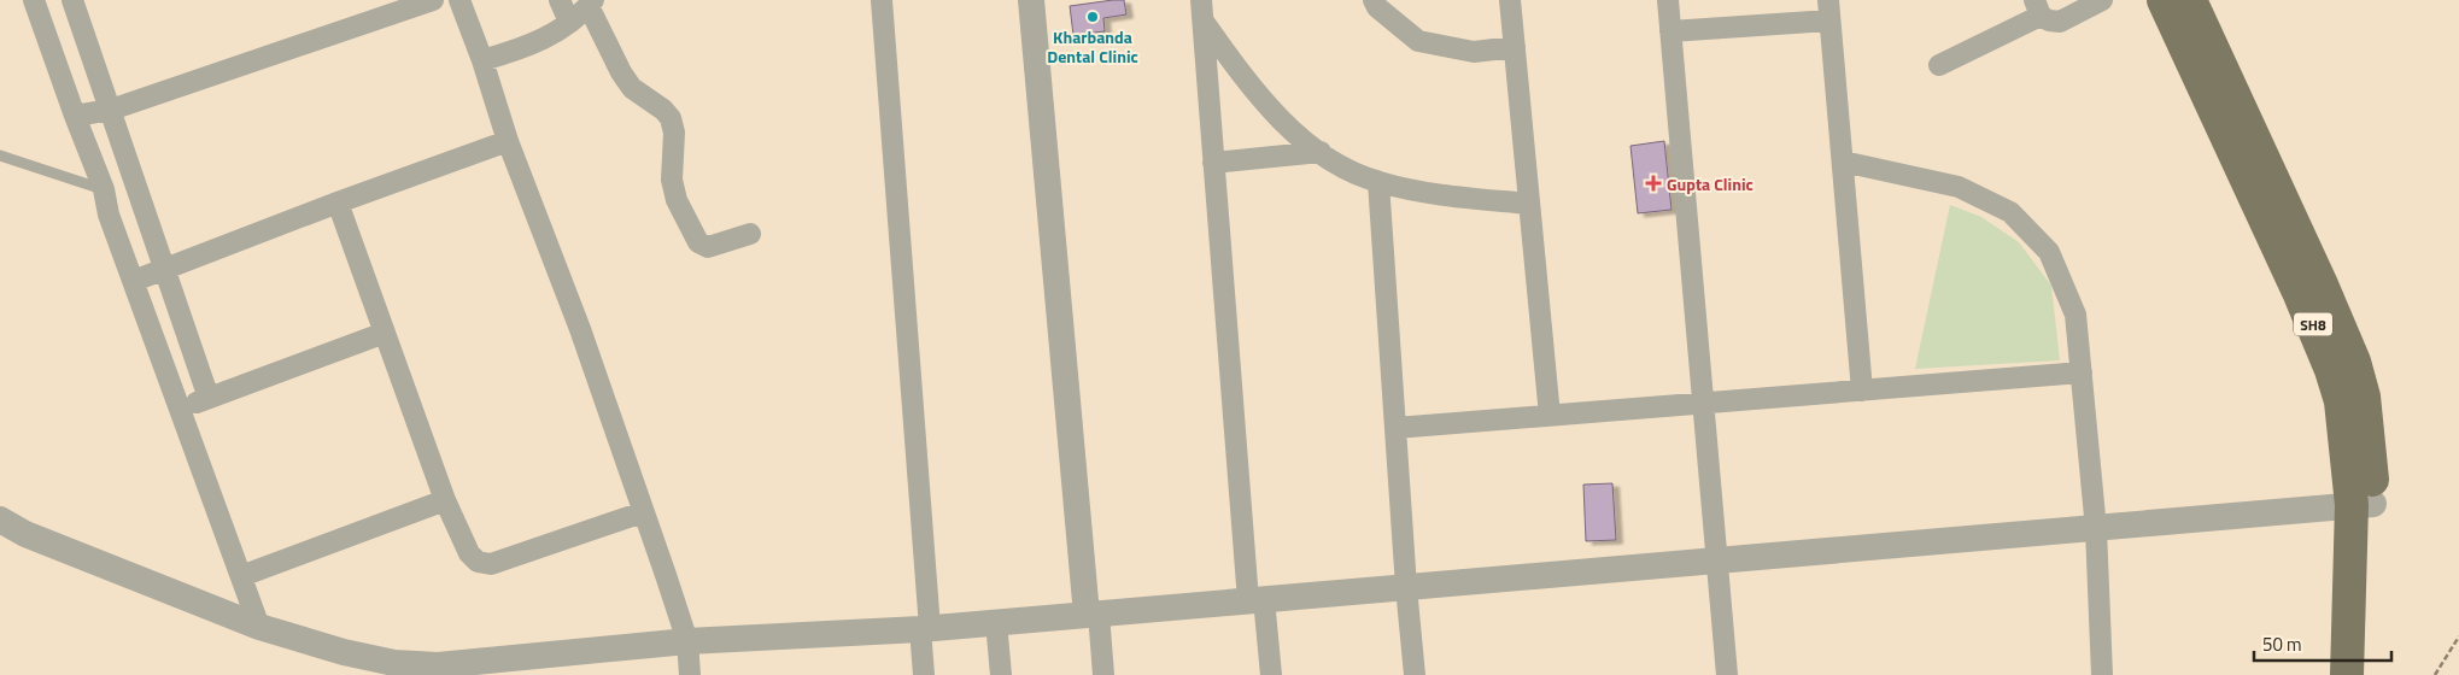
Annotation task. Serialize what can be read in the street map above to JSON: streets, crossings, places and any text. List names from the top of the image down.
{
  "streets": {
    "main road": ["SH8"]
  },
  "places": {
    "other": ["Kharbanda Dental Clinic"],
    "health": ["Gupta Clinic"]
  },
  "scale_bar": "50 m"
}
